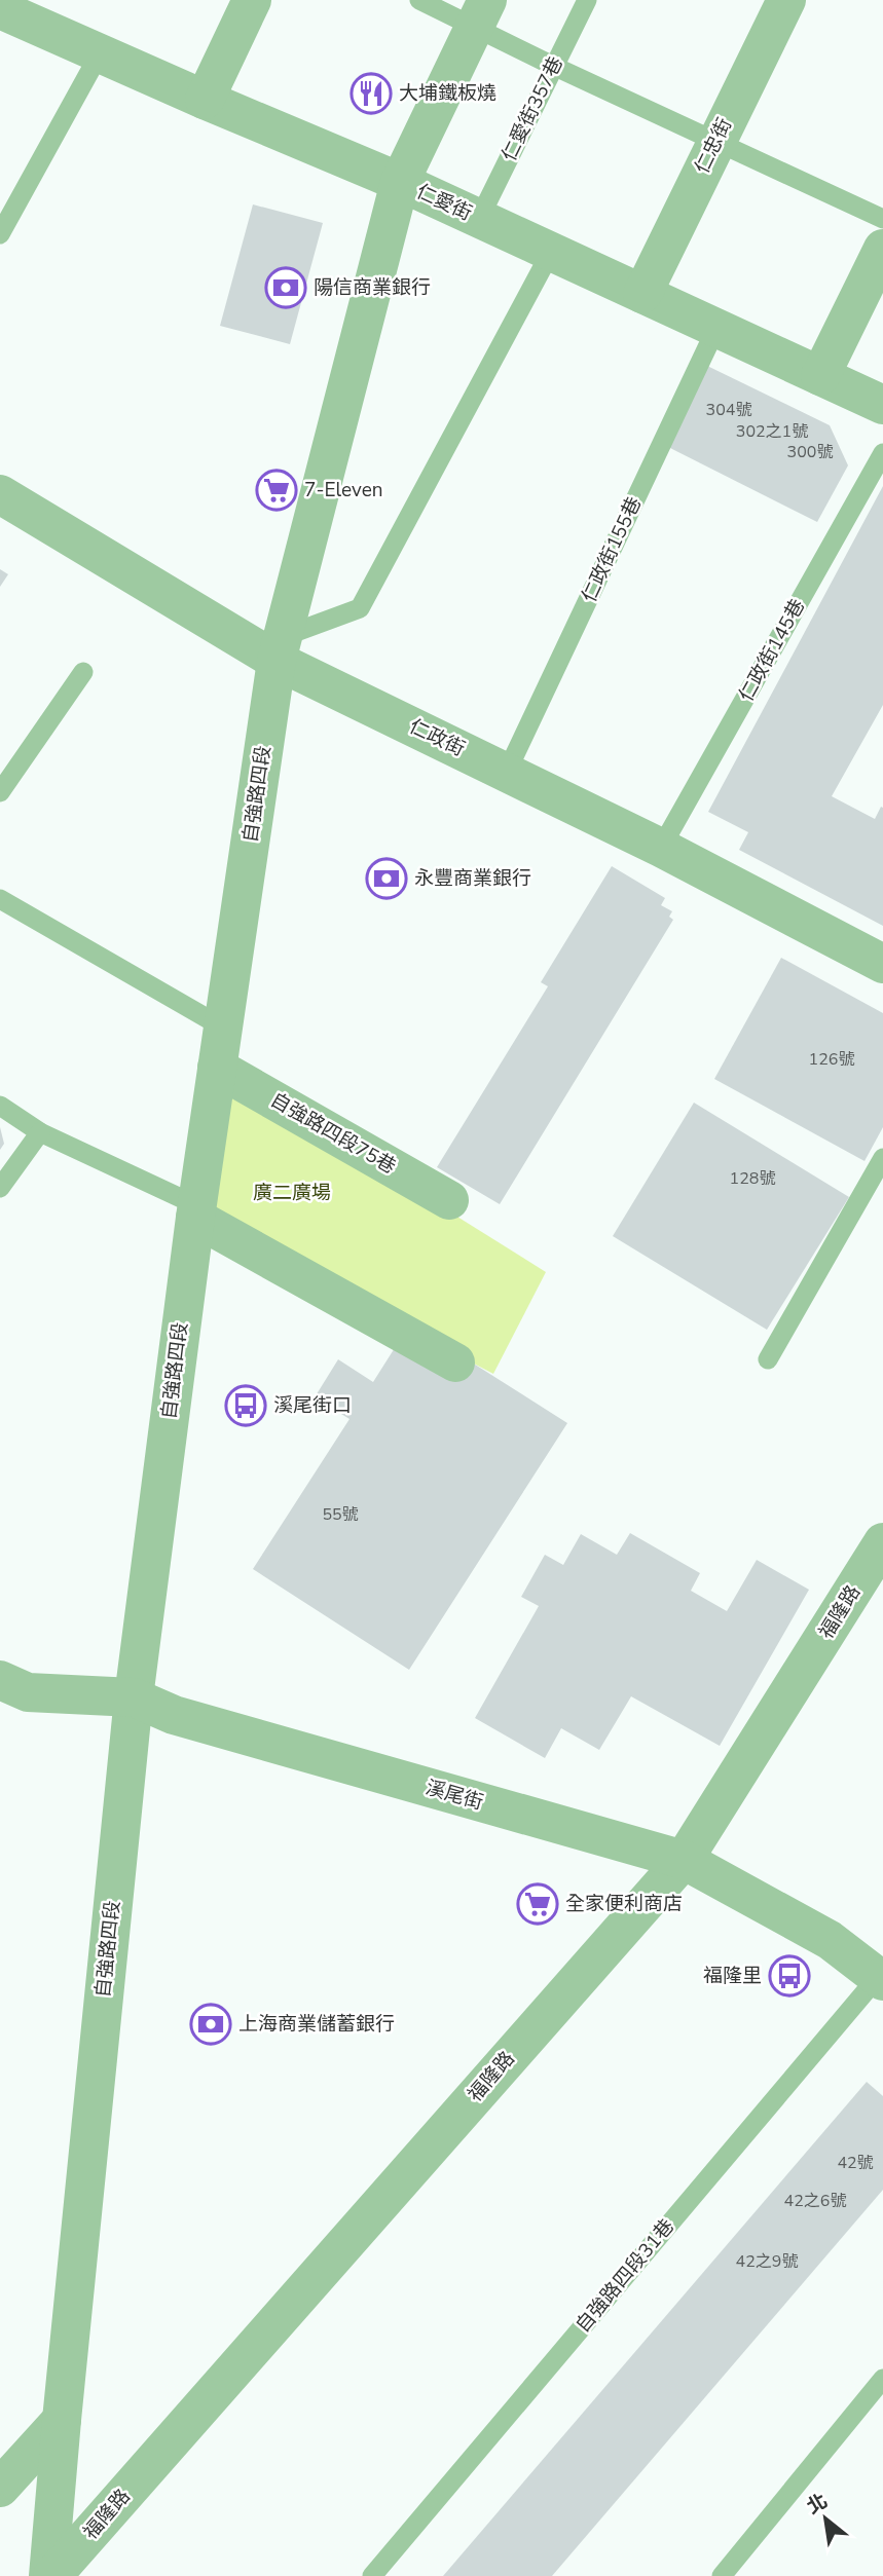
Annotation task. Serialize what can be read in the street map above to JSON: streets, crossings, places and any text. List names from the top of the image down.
{
  "streets": {
    "street": [
      "仁忠街",
      "仁愛街",
      "仁政街",
      "自強路四段",
      "自強路四段75巷",
      "福隆路",
      "溪尾街"
    ],
    "lane": [
      "仁愛街357巷",
      "仁政街155巷",
      "仁政街145巷",
      "自強路四段31巷"
    ]
  },
  "crossings": [
    ["仁愛街357巷", "仁愛街"],
    ["仁忠街", "仁愛街"],
    ["仁愛街", "仁政街155巷"],
    ["仁愛街", "自強路四段"],
    ["仁政街155巷", "仁政街"],
    ["仁政街145巷", "仁政街"],
    ["仁政街", "自強路四段"],
    ["自強路四段", "自強路四段75巷"],
    ["自強路四段", "福隆路"],
    ["自強路四段", "溪尾街"],
    ["福隆路", "溪尾街"],
    ["溪尾街", "自強路四段31巷"]
  ],
  "parks": ["廣二廣場"],
  "places": {
    "restaurant": ["大埔鐵板燒"],
    "bank": ["陽信商業銀行", "永豐商業銀行", "上海商業儲蓄銀行"],
    "supermarket": ["7-Eleven", "全家便利商店"],
    "bus stop": ["溪尾街口", "福隆里"]
  },
  "house_numbers": [
    "304號",
    "302之1號",
    "300號",
    "126號",
    "128號",
    "55號",
    "42號",
    "42之6號",
    "42之9號"
  ],
  "north": "top left"
}
